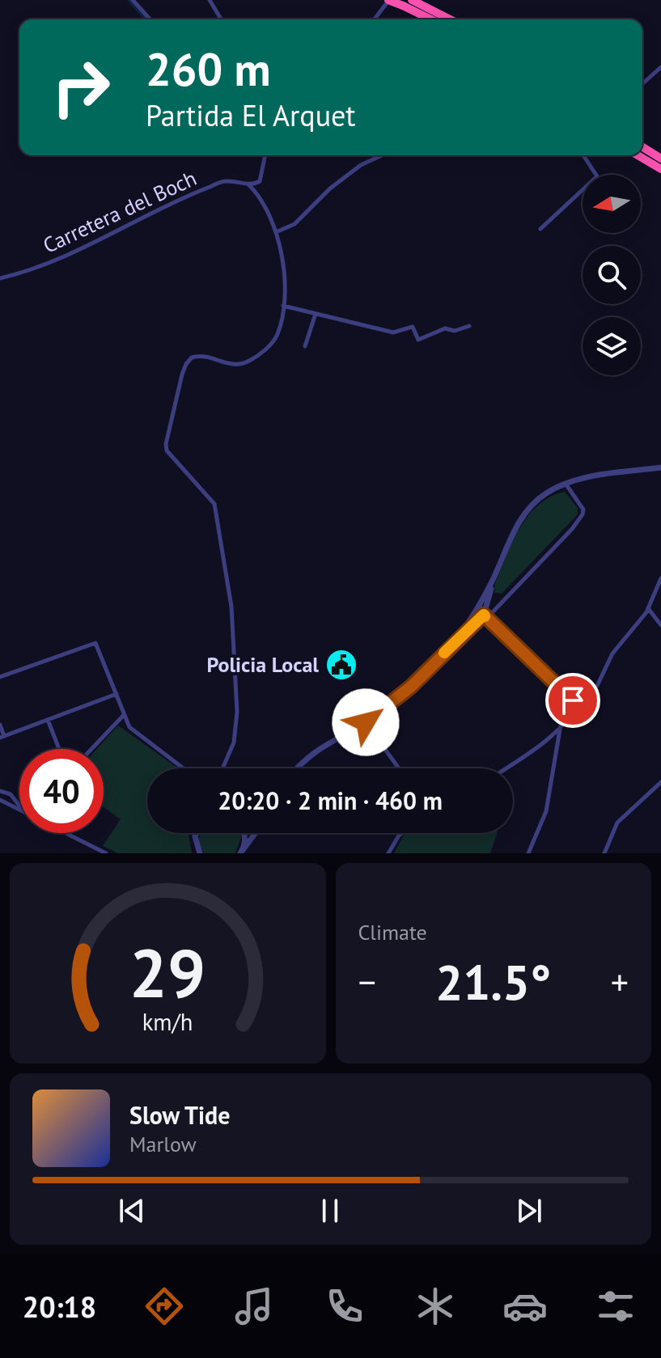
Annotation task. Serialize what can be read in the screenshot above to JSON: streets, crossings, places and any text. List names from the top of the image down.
{
  "streets": {
    "street": ["Carretera del Boch"]
  },
  "places": {
    "public building": ["Policia Local"]
  },
  "north": "left",
  "page": {
    "turn": ["260 m", "Partida El Arquet"],
    "limit": "40",
    "trip": "20:20 · 2 min · 460 m",
    "tile": "Climate",
    "heat": ["−", "21.5°", "+"],
    "song": ["Slow Tide", "Marlow"],
    "tabs": "20:18",
    "gauge": ["29", "km/h"]
  }
}
